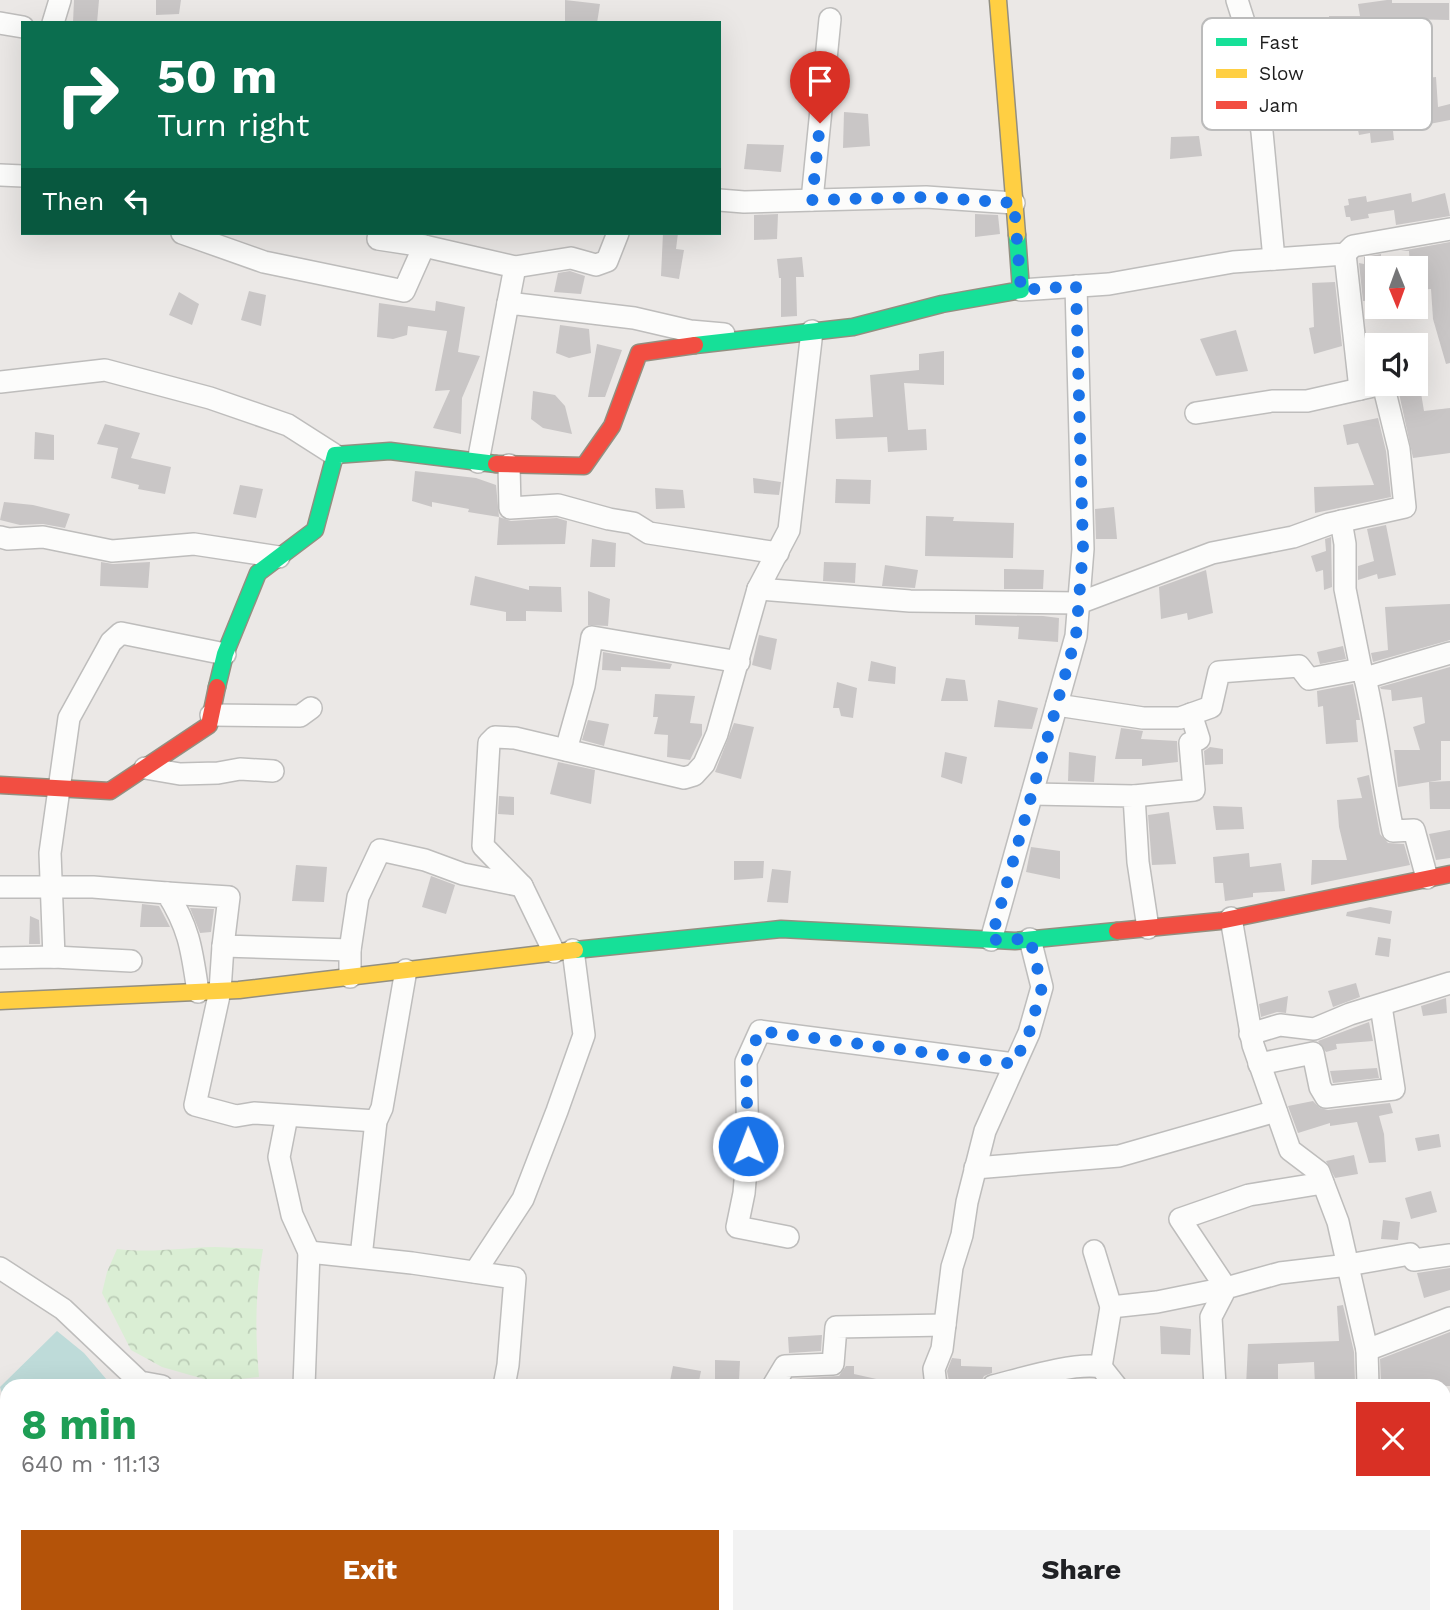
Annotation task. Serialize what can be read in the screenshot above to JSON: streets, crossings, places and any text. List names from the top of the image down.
{
  "legend": ["Fast", "Slow", "Jam"],
  "north": "bottom",
  "page": {
    "turn": ["50 m", "Turn right"],
    "then": "Then",
    "heading": ["8 min", "640 m · 11:13"],
    "buttons": ["Exit", "Share"]
  }
}
